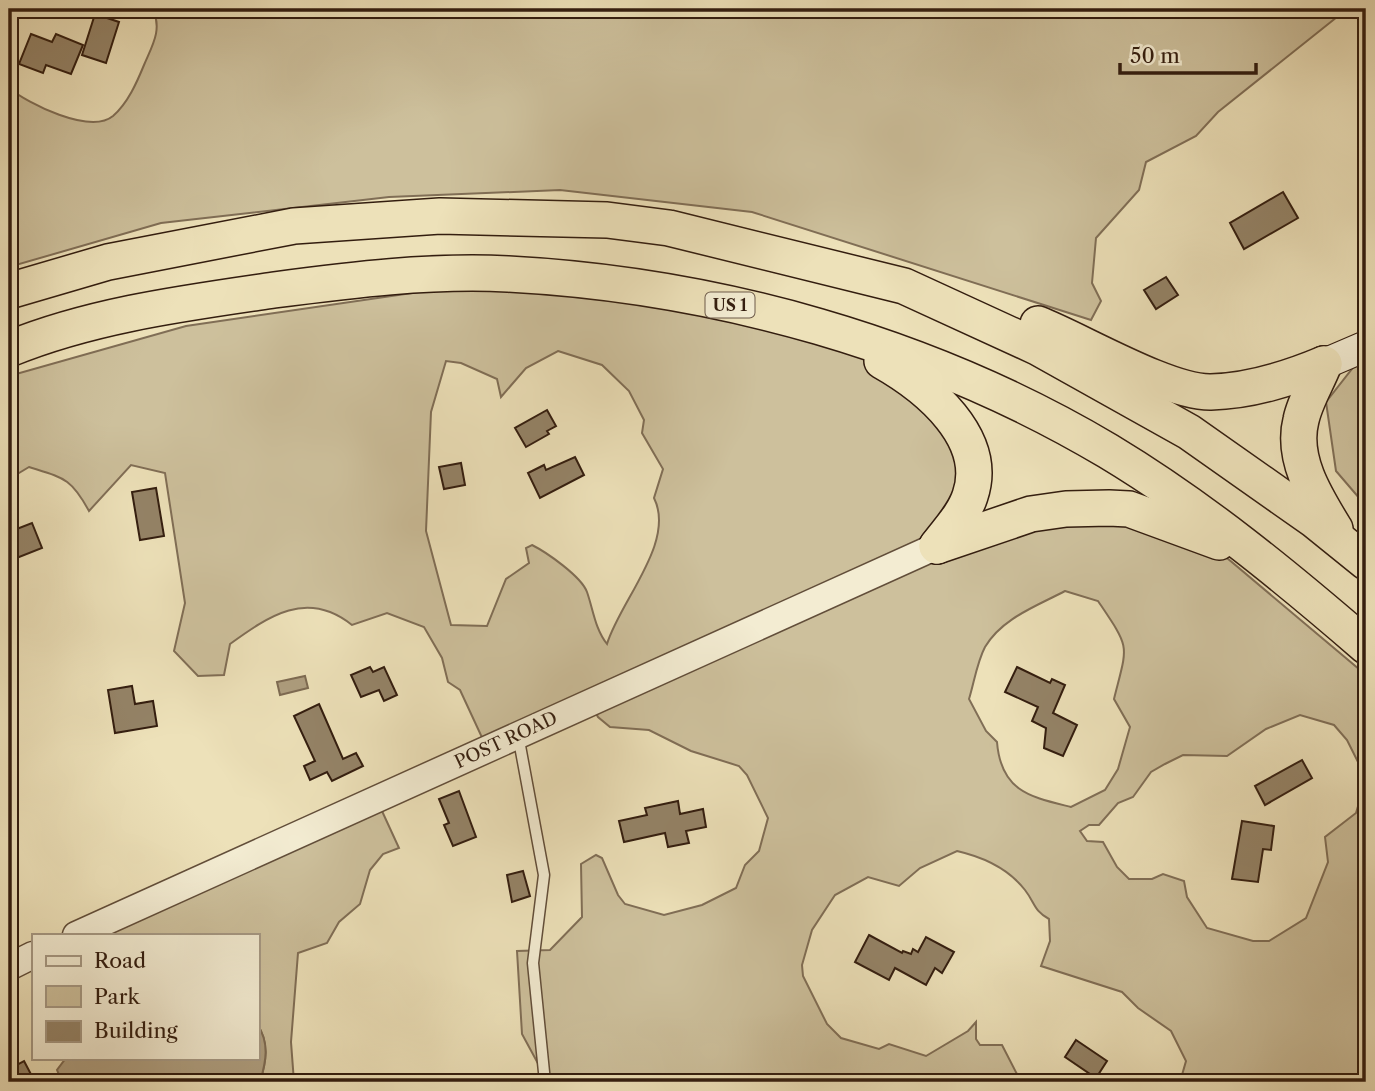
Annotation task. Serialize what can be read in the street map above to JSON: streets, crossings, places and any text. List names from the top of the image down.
{
  "streets": {
    "highway": ["US 1"],
    "street": ["POST ROAD"]
  },
  "legend": ["Road", "Park", "Building"],
  "scale_bar": "50 m"
}
